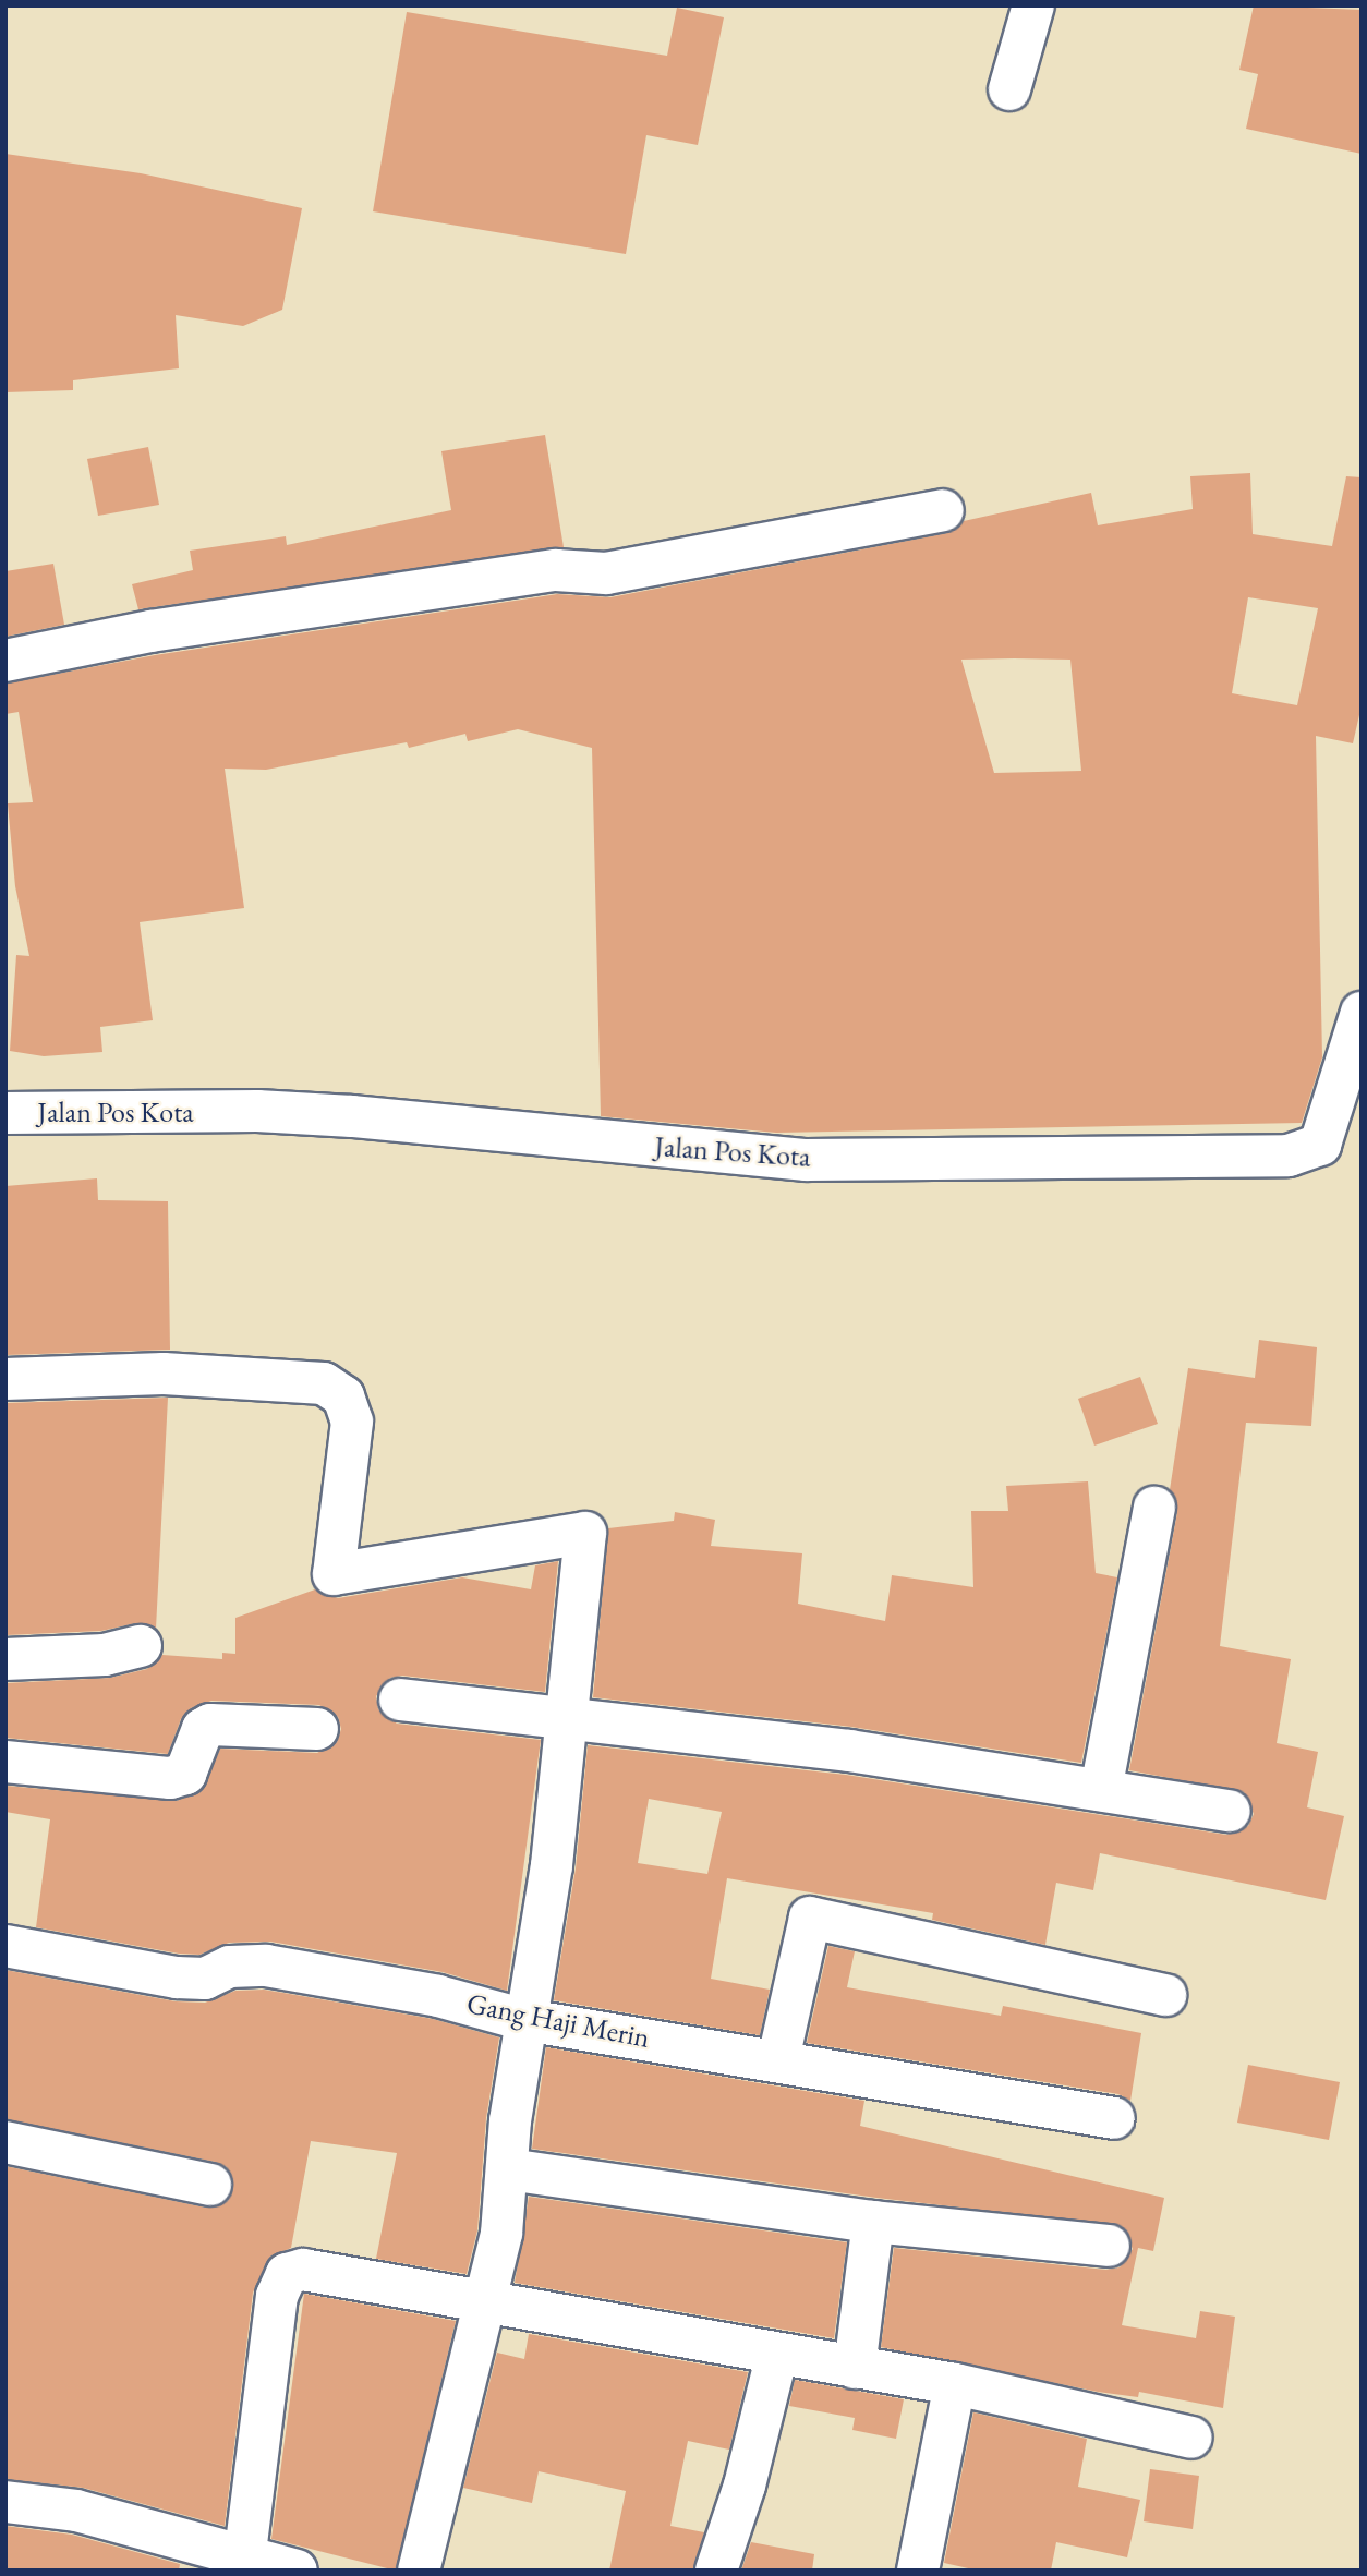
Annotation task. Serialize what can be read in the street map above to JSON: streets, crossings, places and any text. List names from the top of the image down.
{
  "streets": {
    "street": ["Jalan Pos Kota", "Gang Haji Merin"]
  }
}
